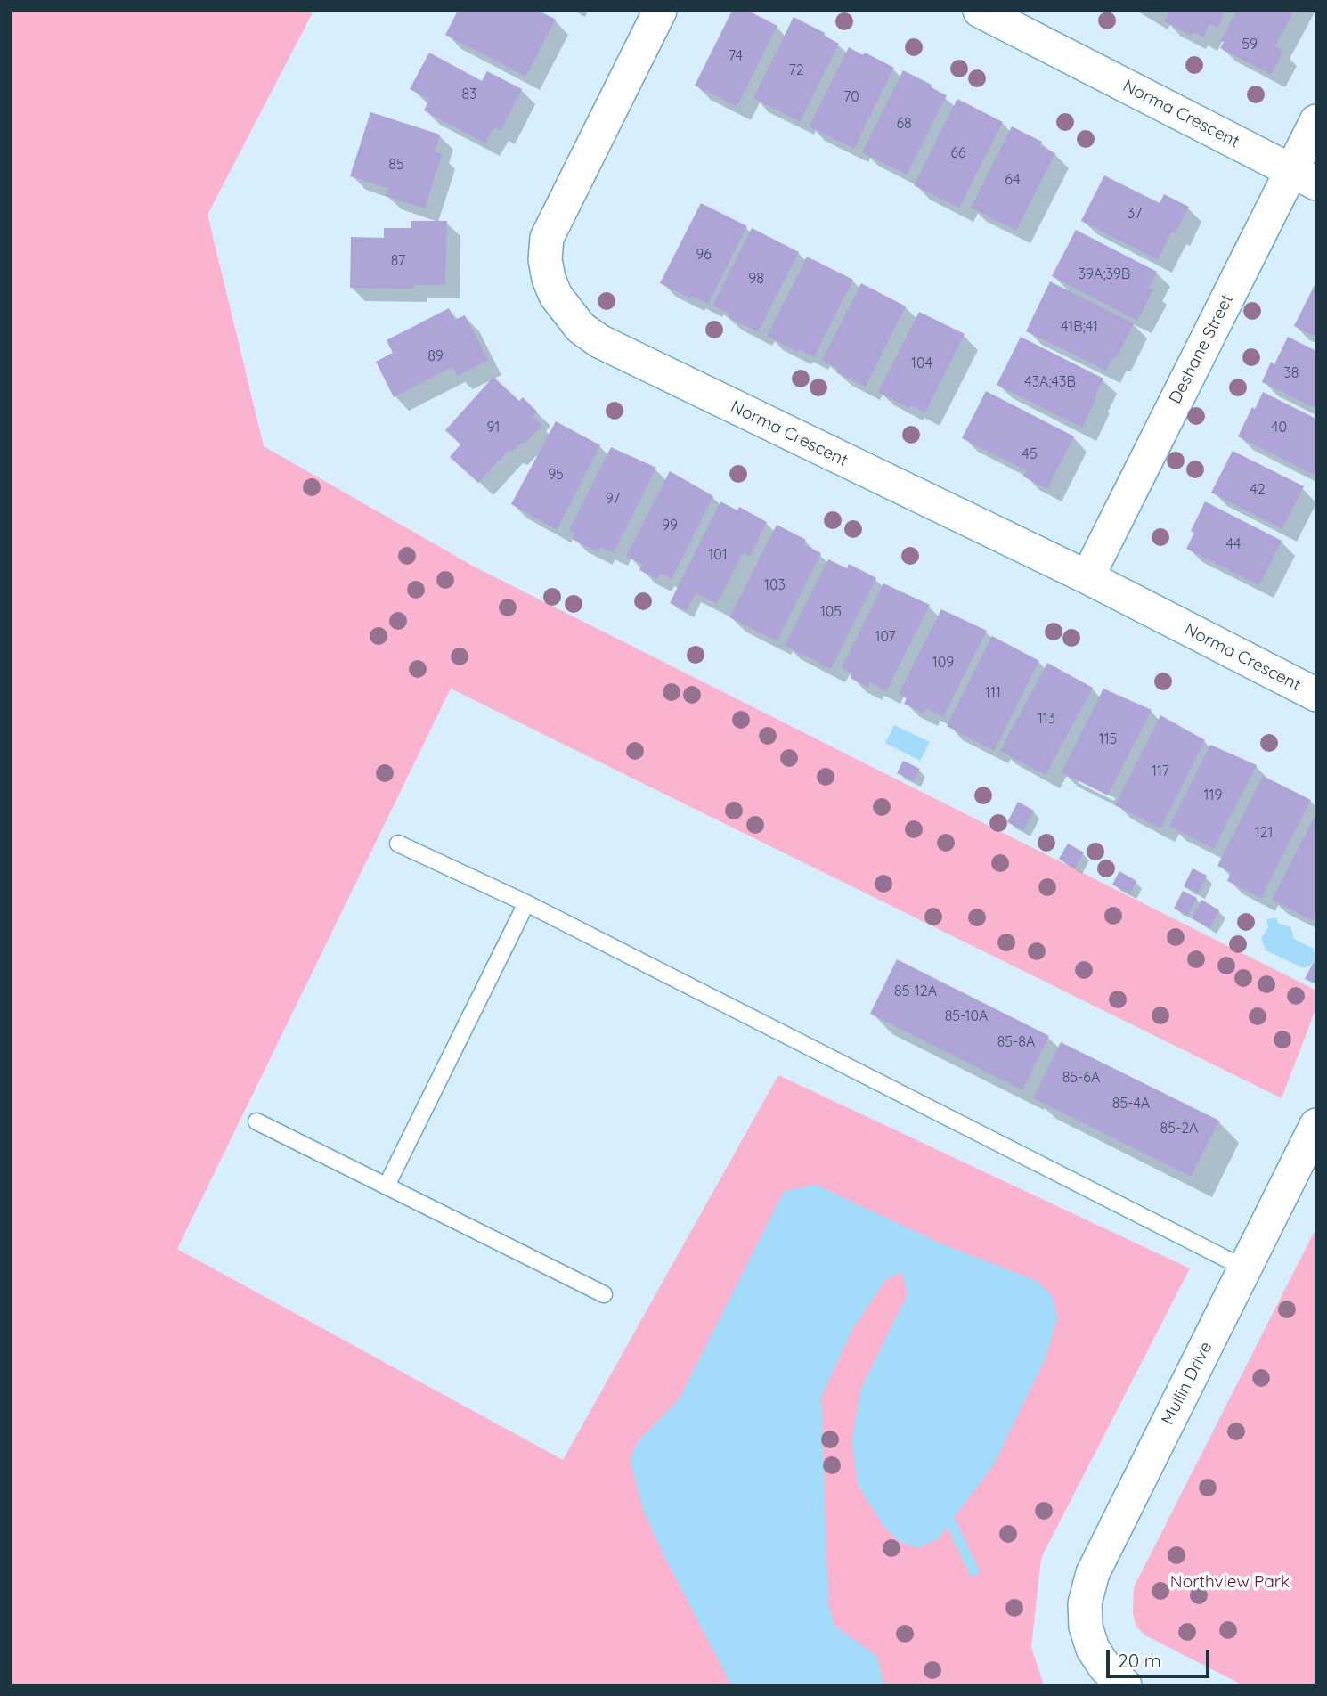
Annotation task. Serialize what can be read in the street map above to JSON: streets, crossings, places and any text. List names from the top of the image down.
{
  "streets": {
    "street": ["Norma Crescent", "Deshane Street", "Mullin Drive"]
  },
  "crossings": [
    ["Norma Crescent", "Deshane Street"]
  ],
  "parks": ["Northview Park"],
  "house_numbers": [
    "59",
    "74",
    "72",
    "83",
    "70",
    "68",
    "66",
    "85",
    "64",
    "37",
    "96",
    "87",
    "39A;39B",
    "98",
    "41B;41",
    "89",
    "104",
    "38",
    "43A;43B",
    "91",
    "40",
    "45",
    "95",
    "42",
    "97",
    "99",
    "44",
    "101",
    "103",
    "105",
    "107",
    "109",
    "111",
    "113",
    "115",
    "117",
    "119",
    "121",
    "85-12A",
    "85-10A",
    "85-8A",
    "85-6A",
    "85-4A",
    "85-2A"
  ],
  "scale_bar": "20 m"
}
